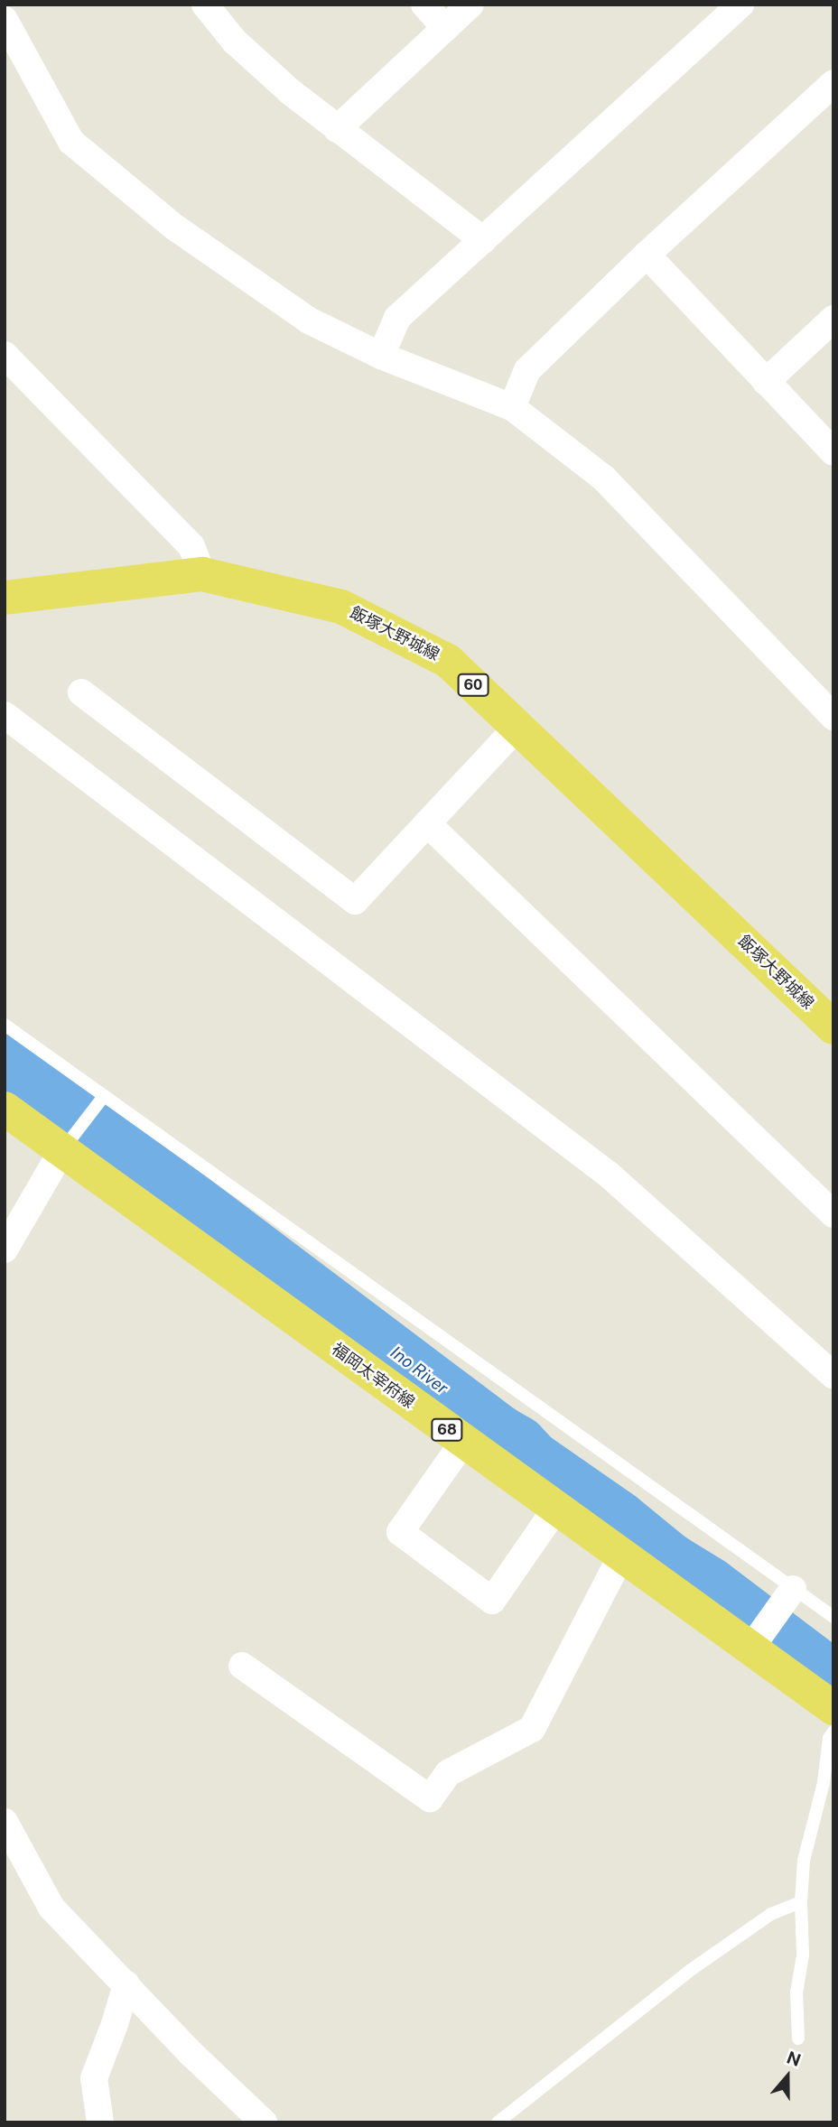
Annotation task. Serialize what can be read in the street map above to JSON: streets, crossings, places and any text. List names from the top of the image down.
{
  "streets": {
    "main road": [
      "飯塚大野城線",
      "60",
      "福岡太宰府線",
      "68"
    ]
  },
  "water": ["Ino River"],
  "north": "top"
}
